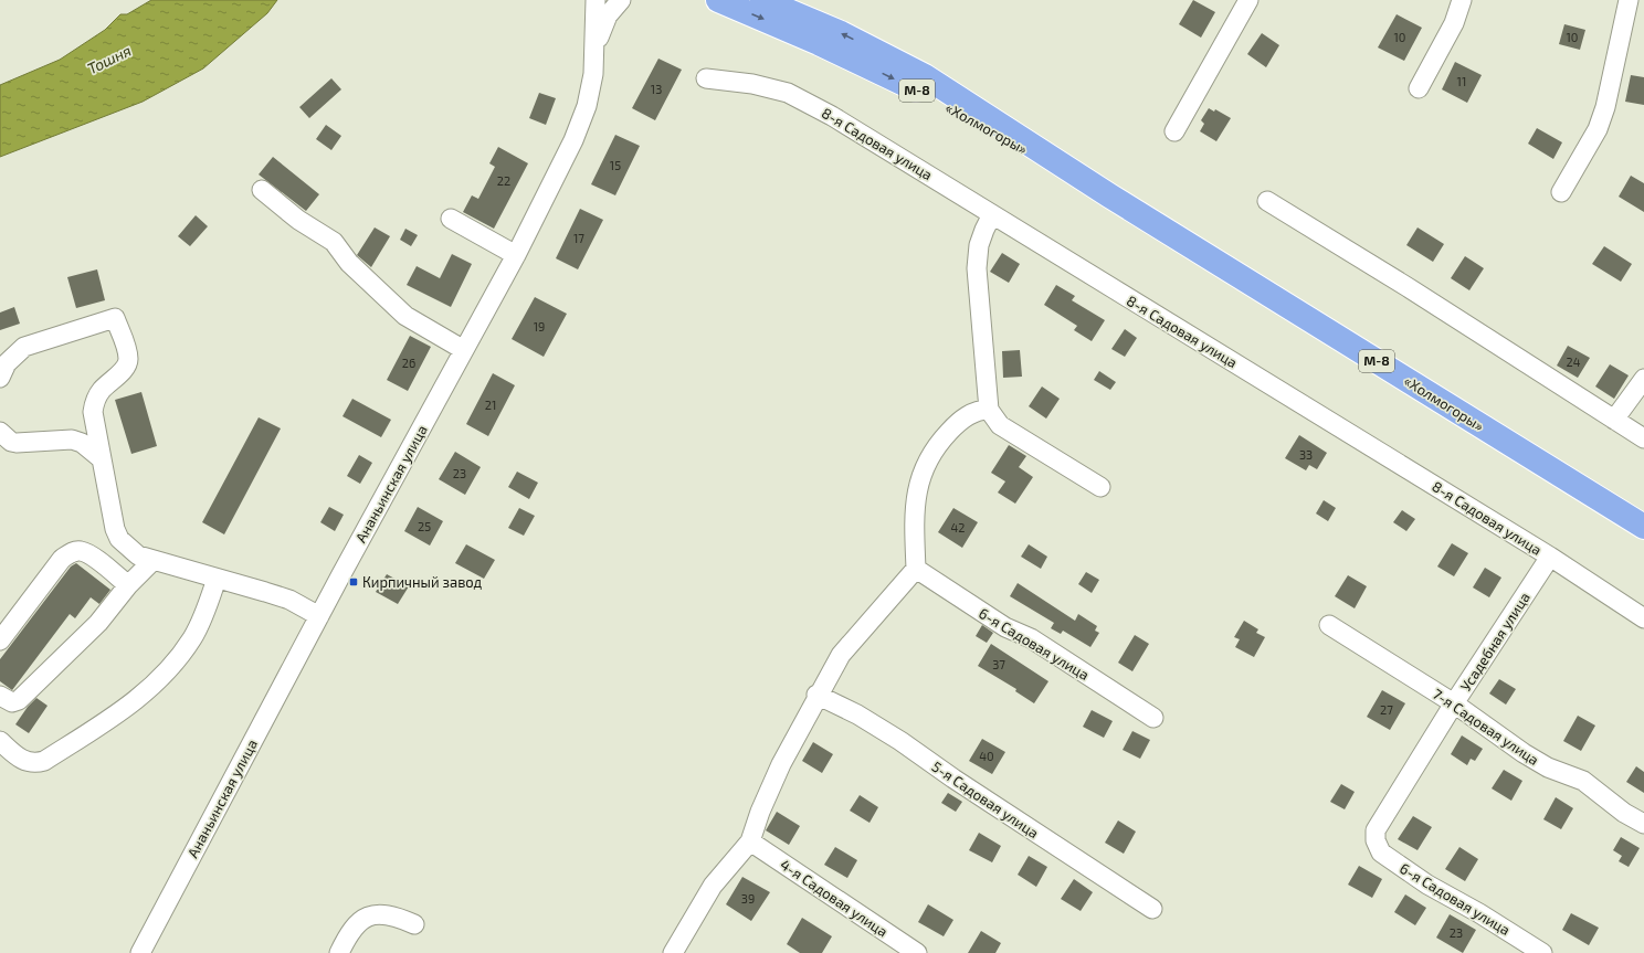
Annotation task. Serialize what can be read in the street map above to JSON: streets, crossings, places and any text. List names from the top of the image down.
{
  "streets": {
    "highway": ["М-8", "«Холмогоры»"],
    "street": [
      "8-я Садовая улица",
      "Ананьинская улица",
      "Усадебная улица",
      "6-я Садовая улица",
      "7-я Садовая улица",
      "5-я Садовая улица",
      "4-я Садовая улица"
    ]
  },
  "crossings": [
    ["8-я Садовая улица", "Усадебная улица"],
    ["Усадебная улица", "6-я Садовая улица"],
    ["Усадебная улица", "7-я Садовая улица"]
  ],
  "water": ["Тошня"],
  "places": {
    "transit": ["Кирпичный завод"]
  },
  "house_numbers": [
    "10",
    "10",
    "11",
    "13",
    "15",
    "22",
    "17",
    "19",
    "24",
    "26",
    "21",
    "33",
    "23",
    "25",
    "42",
    "37",
    "27",
    "40",
    "39",
    "23"
  ]
}
